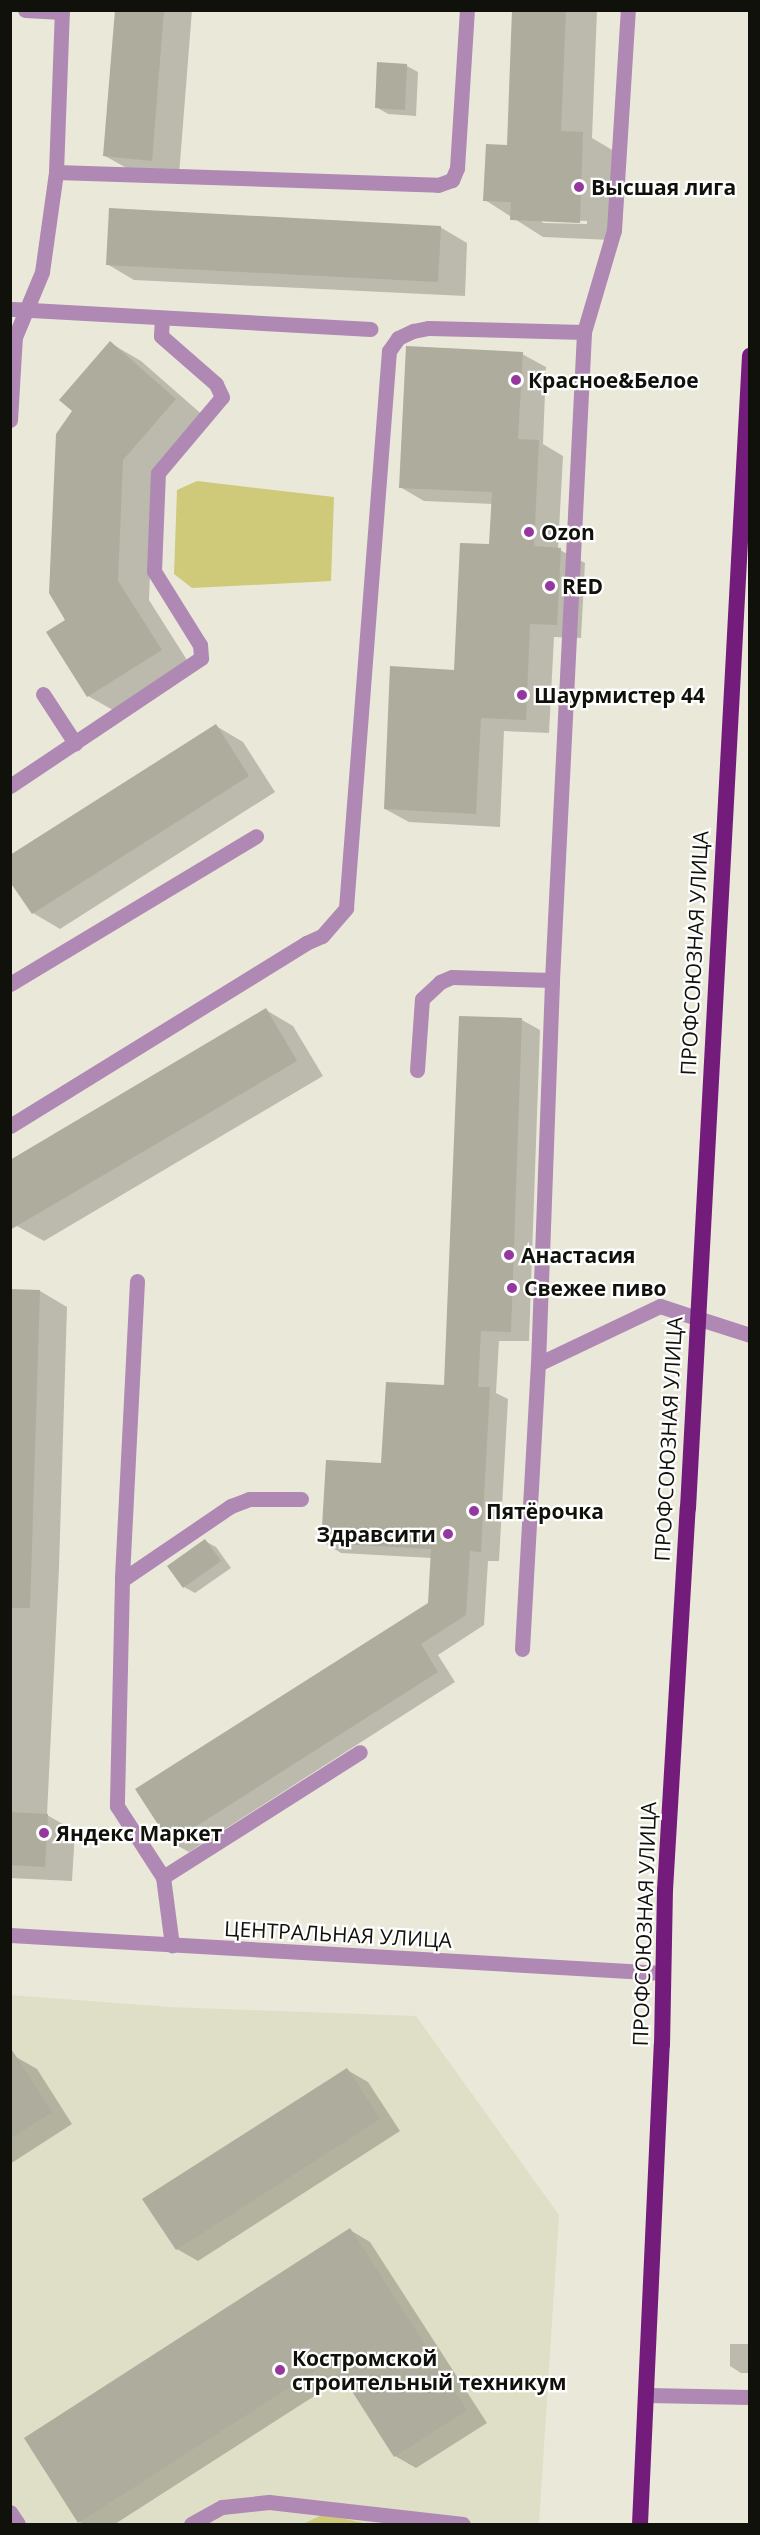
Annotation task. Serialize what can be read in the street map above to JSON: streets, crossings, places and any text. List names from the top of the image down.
{
  "streets": {
    "highway": ["ПРОФСОЮЗНАЯ УЛИЦА"],
    "street": ["ЦЕНТРАЛЬНАЯ УЛИЦА"]
  },
  "crossings": [
    ["ПРОФСОЮЗНАЯ УЛИЦА", "ЦЕНТРАЛЬНАЯ УЛИЦА"]
  ],
  "places": [
    "Высшая лига",
    "Красное&Белое",
    "Ozon",
    "RED",
    "Шаурмистер 44",
    "Анастасия",
    "Свежее пиво",
    "Пятёрочка",
    "Здравсити",
    "Яндекс Маркет",
    "Костромской строительный техникум"
  ]
}
